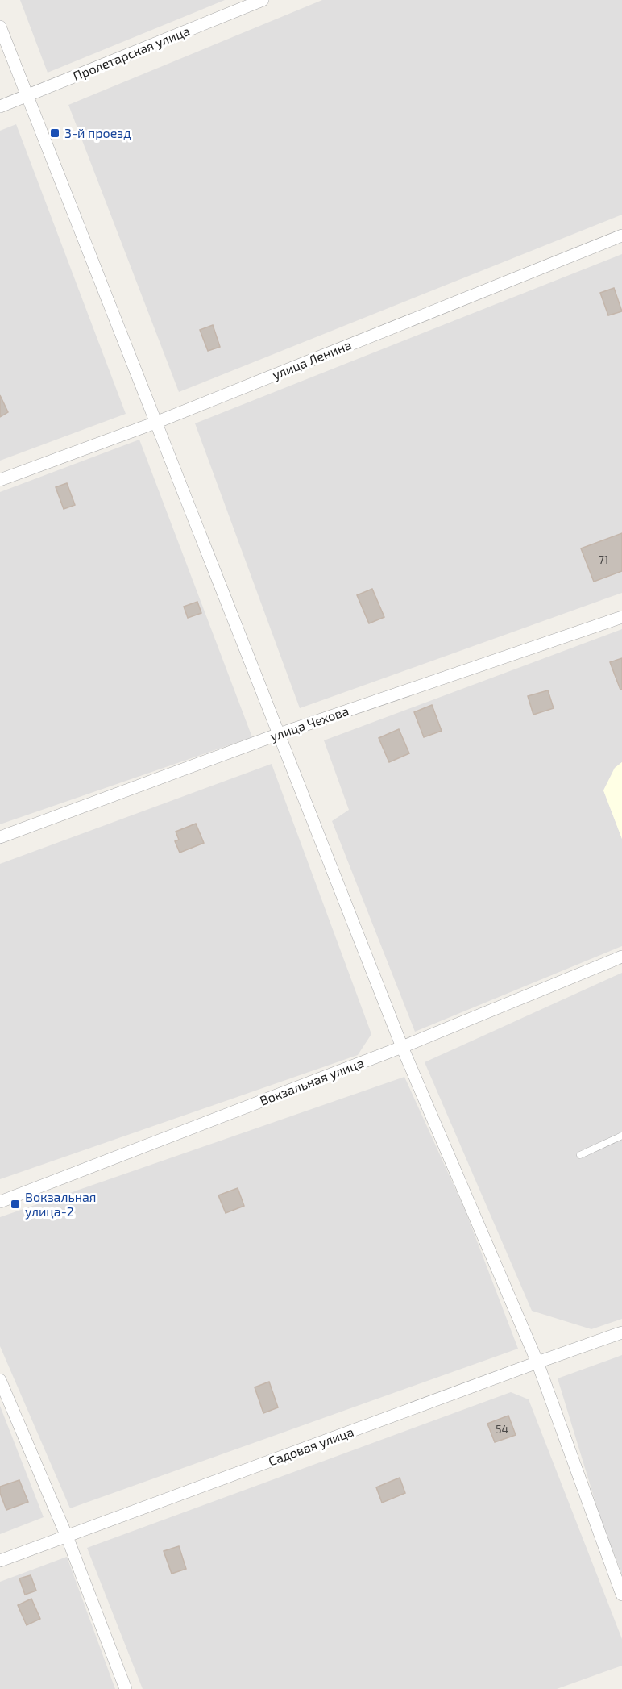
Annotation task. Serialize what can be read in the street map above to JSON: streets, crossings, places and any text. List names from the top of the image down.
{
  "streets": {
    "street": [
      "Пролетарская улица",
      "улица Ленина",
      "улица Чехова",
      "Вокзальная улица",
      "Садовая улица"
    ]
  },
  "places": {
    "transit": ["3-й проезд", "Вокзальная улица-2"]
  },
  "house_numbers": ["71", "54"]
}
